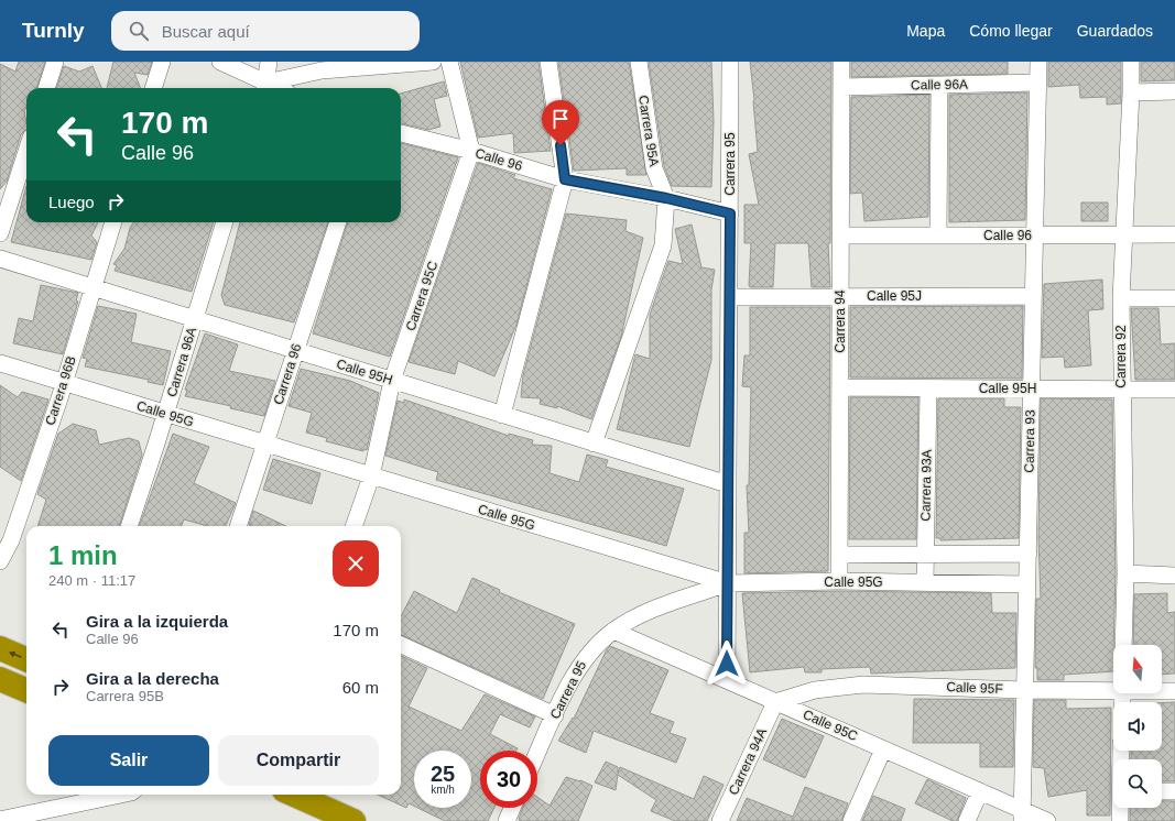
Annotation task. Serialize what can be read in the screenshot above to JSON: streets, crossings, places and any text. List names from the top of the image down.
{
  "streets": {
    "street": [
      "Calle 96A",
      "Carrera 95A",
      "Calle 96",
      "Carrera 95",
      "Carrera 95C",
      "Calle 95J",
      "Carrera 94",
      "Carrera 92",
      "Carrera 96A",
      "Calle 95H",
      "Carrera 96",
      "Carrera 96B",
      "Calle 95G",
      "Carrera 93",
      "Carrera 93A",
      "Calle 95F",
      "Calle 95C",
      "Carrera 94A"
    ]
  },
  "crossings": [
    ["Calle 96A", "Carrera 94"],
    ["Calle 96A", "Carrera 93"],
    ["Carrera 95A", "Calle 96"],
    ["Calle 96", "Carrera 95"],
    ["Calle 96", "Carrera 95C"],
    ["Calle 96", "Carrera 94"],
    ["Calle 96", "Carrera 92"],
    ["Calle 96", "Carrera 93"],
    ["Carrera 95", "Calle 95J"],
    ["Carrera 95", "Calle 95H"],
    ["Carrera 95", "Calle 95G"],
    ["Carrera 95", "Calle 95C"],
    ["Carrera 95C", "Calle 95H"],
    ["Carrera 95C", "Calle 95G"],
    ["Calle 95J", "Carrera 94"],
    ["Calle 95J", "Carrera 93"],
    ["Carrera 94", "Calle 95H"],
    ["Carrera 94", "Calle 95G"],
    ["Carrera 92", "Calle 95H"],
    ["Carrera 96A", "Calle 95H"],
    ["Carrera 96A", "Calle 95G"],
    ["Calle 95H", "Carrera 96"],
    ["Calle 95H", "Carrera 96B"],
    ["Calle 95H", "Carrera 93"],
    ["Calle 95H", "Carrera 93A"],
    ["Carrera 96", "Calle 95G"],
    ["Carrera 96B", "Calle 95G"],
    ["Calle 95G", "Carrera 93"],
    ["Calle 95G", "Carrera 93A"],
    ["Carrera 93", "Calle 95F"],
    ["Carrera 93", "Calle 95C"],
    ["Calle 95F", "Calle 95C"],
    ["Calle 95F", "Carrera 94A"],
    ["Calle 95C", "Carrera 94A"]
  ],
  "north": "top",
  "page": {
    "header": "Turnly",
    "search": "Buscar aquí",
    "nav": ["Mapa", "Cómo llegar", "Guardados"],
    "turn": ["170 m", "Calle 96"],
    "then": "Luego",
    "heading": ["1 min", "240 m · 11:17"],
    "list": [
      {
        "name": "Gira a la izquierda",
        "note": "Calle 96",
        "value": "170 m"
      },
      {
        "name": "Gira a la derecha",
        "note": "Carrera 95B",
        "value": "60 m"
      }
    ],
    "buttons": ["Salir", "Compartir"],
    "speed": "25 km/h",
    "limit": "30"
  }
}
